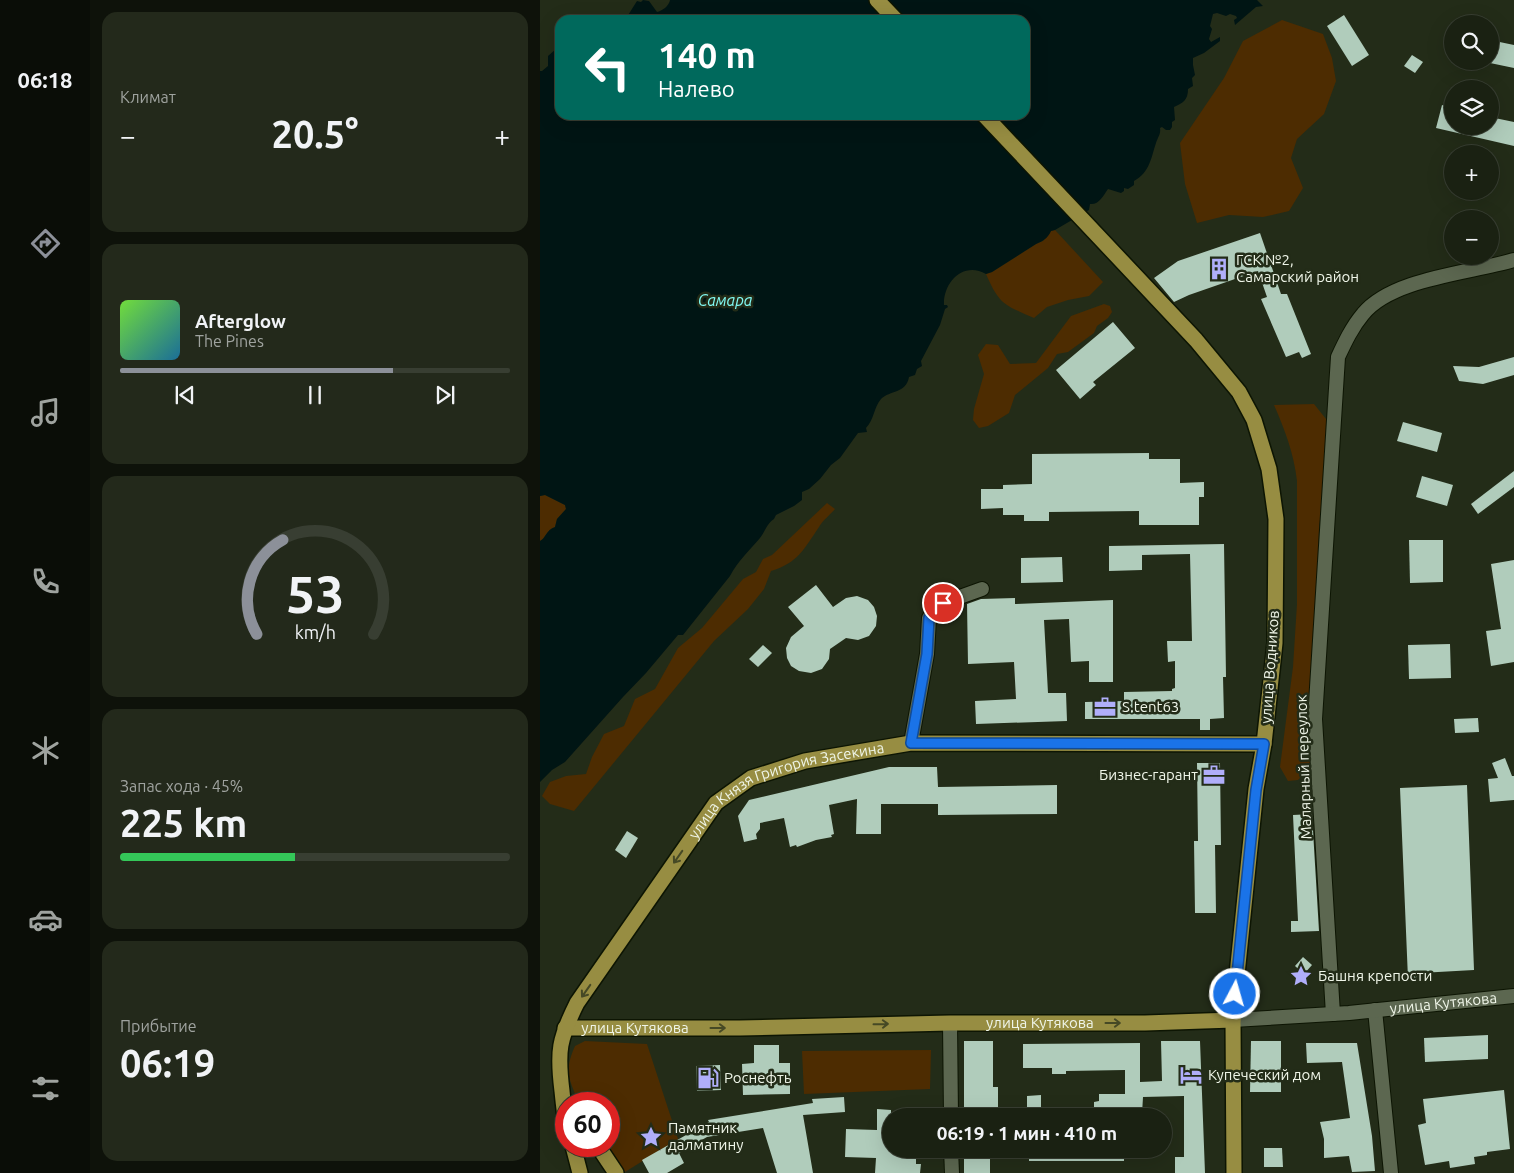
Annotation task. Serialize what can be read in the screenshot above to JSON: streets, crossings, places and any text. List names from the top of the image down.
{
  "streets": {
    "main road": ["улица Водников", "улица Князя Григория Засекина", "улица Кутякова"],
    "street": ["Малярный переулок"]
  },
  "crossings": [
    ["улица Водников", "улица Князя Григория Засекина"],
    ["улица Водников", "улица Кутякова"],
    ["Малярный переулок", "улица Кутякова"],
    ["улица Князя Григория Засекина", "улица Кутякова"]
  ],
  "one_way": ["улица Князя Григория Засекина", "улица Кутякова"],
  "water": ["Самара"],
  "places": {
    "building": ["ГСК №2, Самарский район"],
    "office": ["S.tent63", "Бизнес-гарант"],
    "place": ["Башня крепости", "Памятник далматину"],
    "hotel": ["Купеческий дом"],
    "fuel station": ["Роснефть"]
  },
  "page": {
    "tabs": "06:18",
    "tile": [
      "Климат",
      ["Запас хода · 45%", "225 km"],
      ["Прибытие", "06:19"]
    ],
    "map_buttons": ["+", "−"],
    "turn": ["140 m", "Налево"],
    "heat": ["−", "20.5°", "+"],
    "song": ["Afterglow", "The Pines"],
    "limit": "60",
    "trip": "06:19 · 1 мин · 410 m",
    "gauge": ["53", "km/h"]
  }
}
